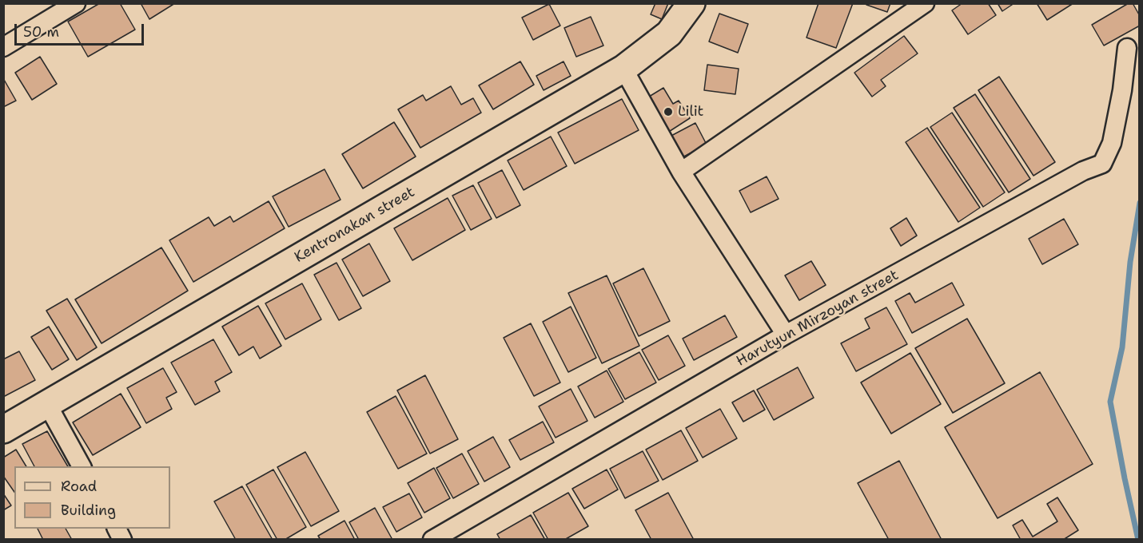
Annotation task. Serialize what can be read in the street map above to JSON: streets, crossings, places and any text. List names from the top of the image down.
{
  "streets": {
    "main road": ["Kentronakan street"],
    "street": ["Harutyun Mirzoyan street"]
  },
  "places": ["Lilit"],
  "legend": ["Road", "Building"],
  "scale_bar": "50 m"
}
